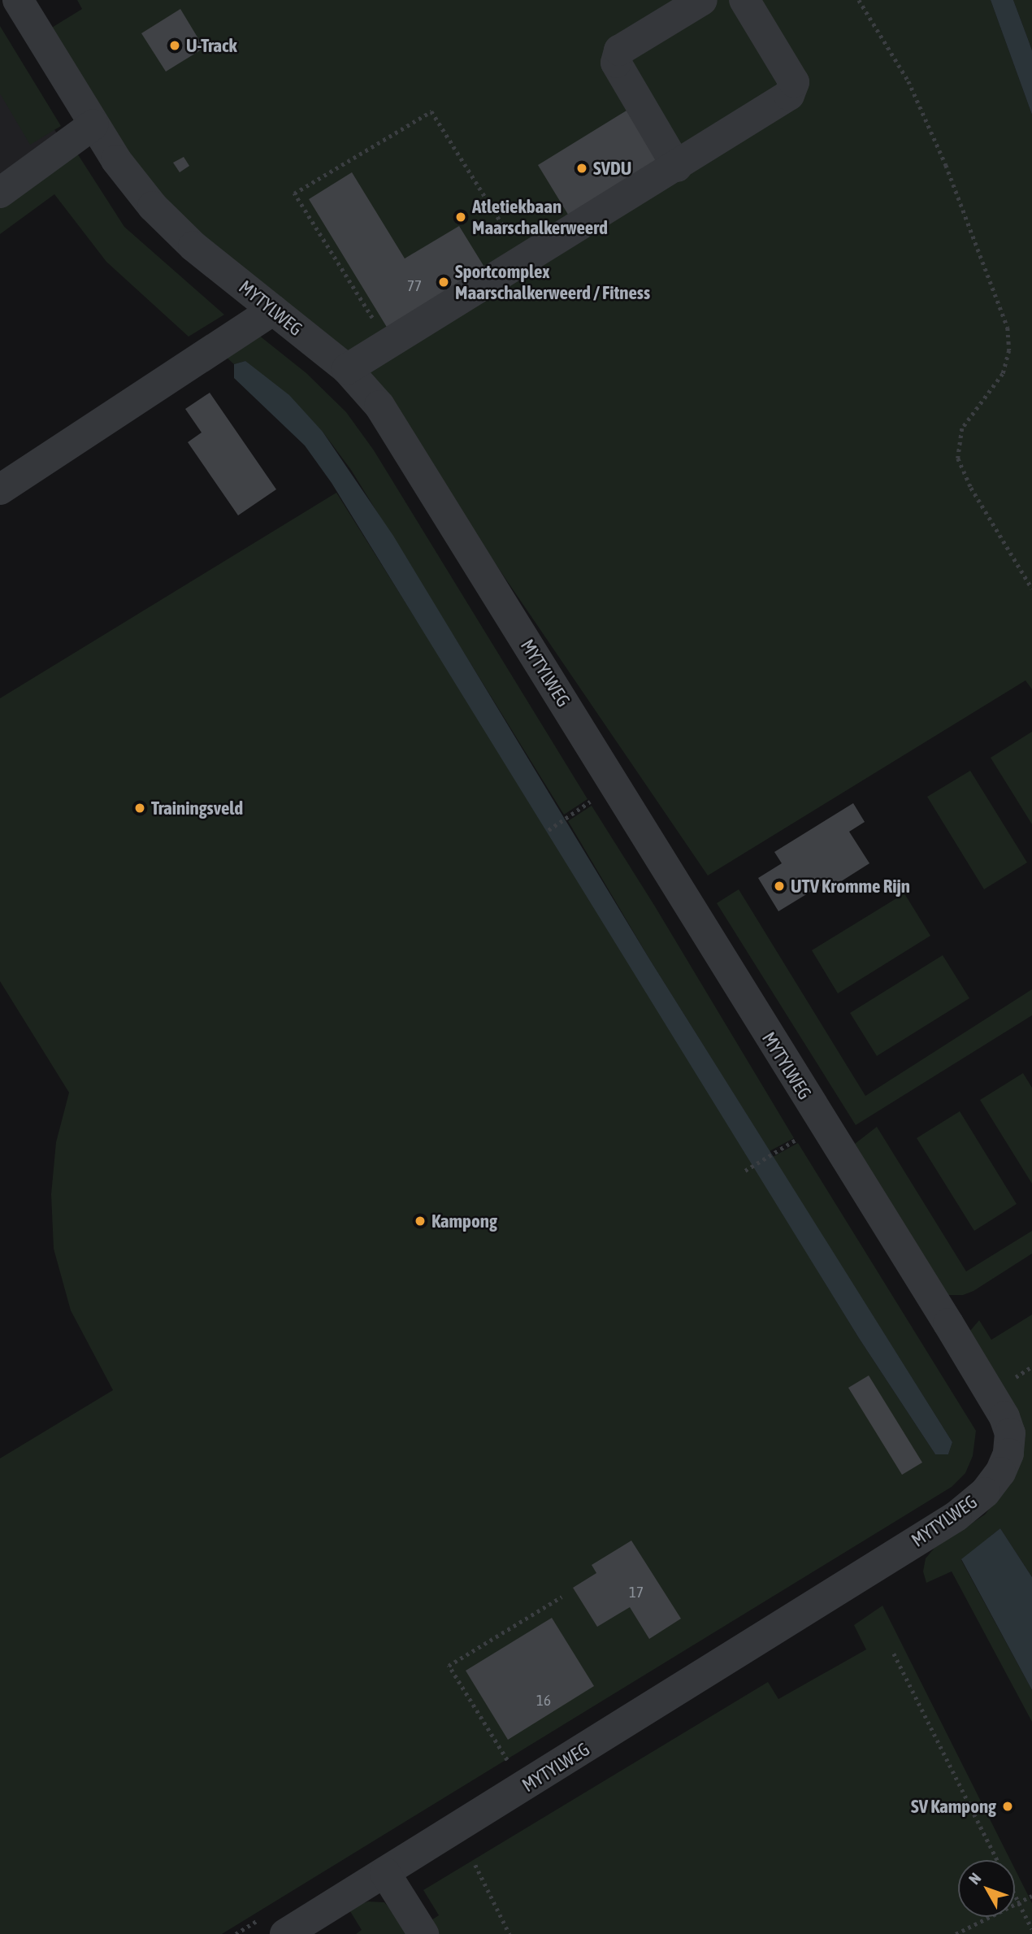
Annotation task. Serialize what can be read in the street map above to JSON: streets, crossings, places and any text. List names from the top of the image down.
{
  "streets": {
    "street": ["MYTYLWEG"]
  },
  "places": [
    "U-Track",
    "SVDU",
    "Atletiekbaan Maarschalkerweerd",
    "Sportcomplex Maarschalkerweerd / Fitness",
    "Trainingsveld",
    "UTV Kromme Rijn",
    "Kampong",
    "SV Kampong"
  ],
  "house_numbers": ["77", "17", "16"],
  "north": "top left"
}
